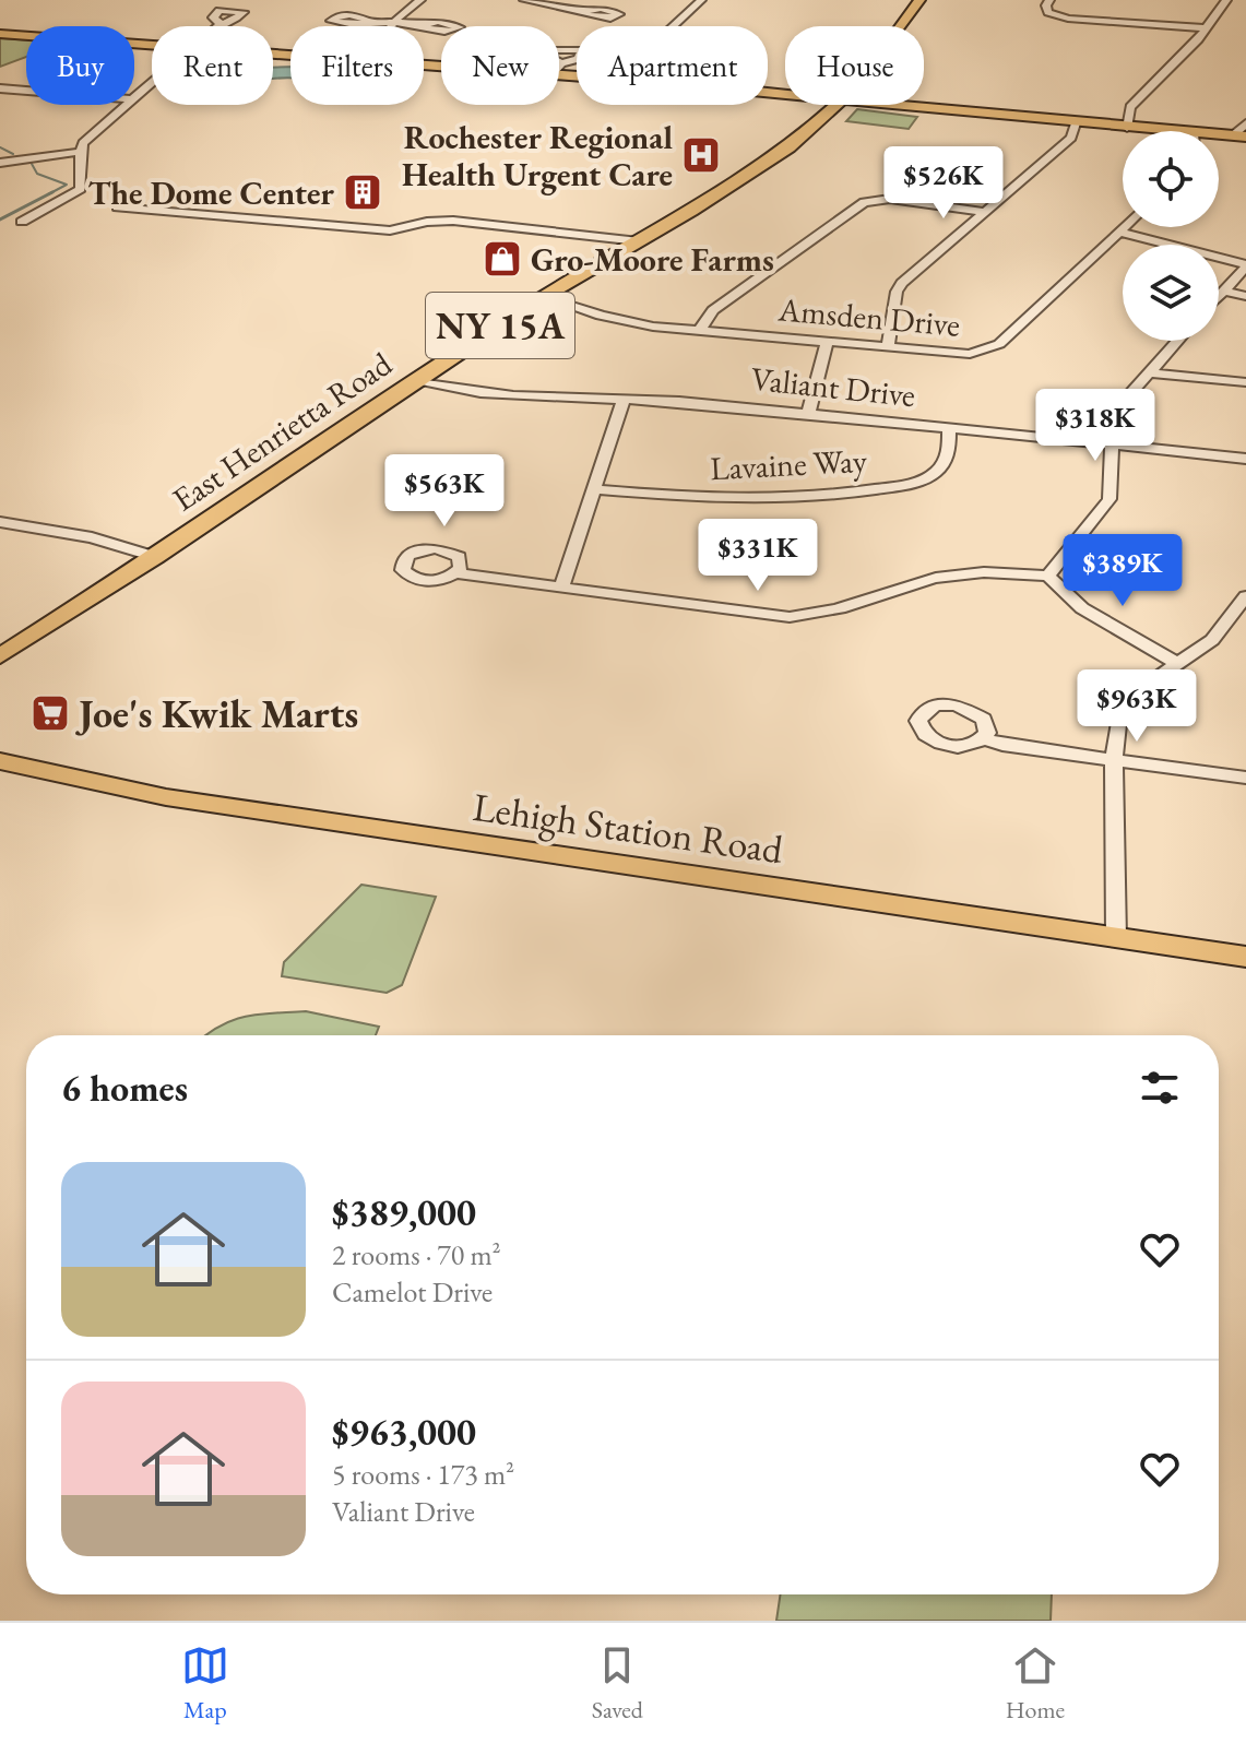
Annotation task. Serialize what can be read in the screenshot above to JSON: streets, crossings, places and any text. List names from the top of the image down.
{
  "streets": {
    "main road": ["NY 15A", "East Henrietta Road", "Lehigh Station Road"],
    "street": ["Amsden Drive", "Valiant Drive", "Lavaine Way"]
  },
  "crossings": [
    ["Amsden Drive", "East Henrietta Road"],
    ["Valiant Drive", "East Henrietta Road"],
    ["Valiant Drive", "Lavaine Way"]
  ],
  "places": {
    "hospital": ["Rochester Regional Health Urgent Care"],
    "building": ["The Dome Center"],
    "shop": ["Gro-Moore Farms"],
    "supermarket": ["Joe's Kwik Marts"]
  },
  "page": {
    "chip": [
      "Buy",
      "Rent",
      "Filters",
      "New",
      "Apartment",
      "House"
    ],
    "price": [
      "$526K",
      "$318K",
      "$563K",
      "$331K",
      "$389K",
      "$963K"
    ],
    "heading": "6 homes",
    "list": [
      {
        "name": "$389,000",
        "note": "2 rooms · 70 m² · Camelot Drive"
      },
      {
        "name": "$963,000",
        "note": "5 rooms · 173 m² · Valiant Drive"
      }
    ],
    "tabs": ["Map", "Saved", "Home"]
  }
}
